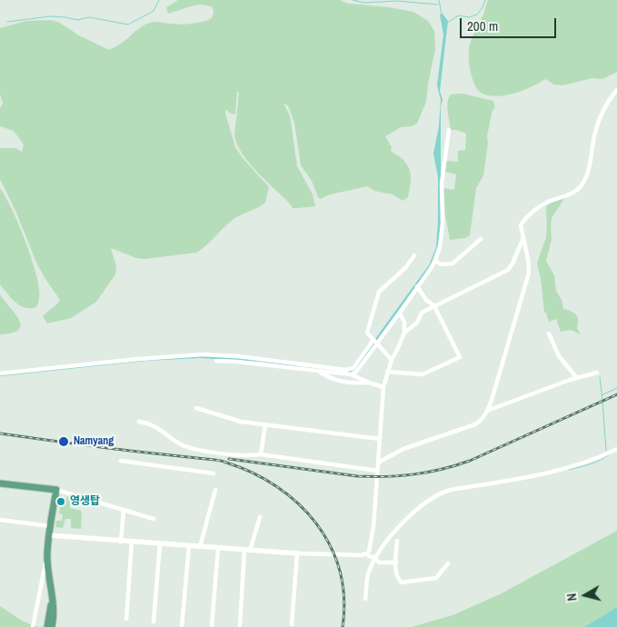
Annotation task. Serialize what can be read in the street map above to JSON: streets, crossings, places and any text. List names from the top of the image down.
{
  "places": ["Namyang", "영생탑"],
  "scale_bar": "200 m",
  "north": "left"
}
